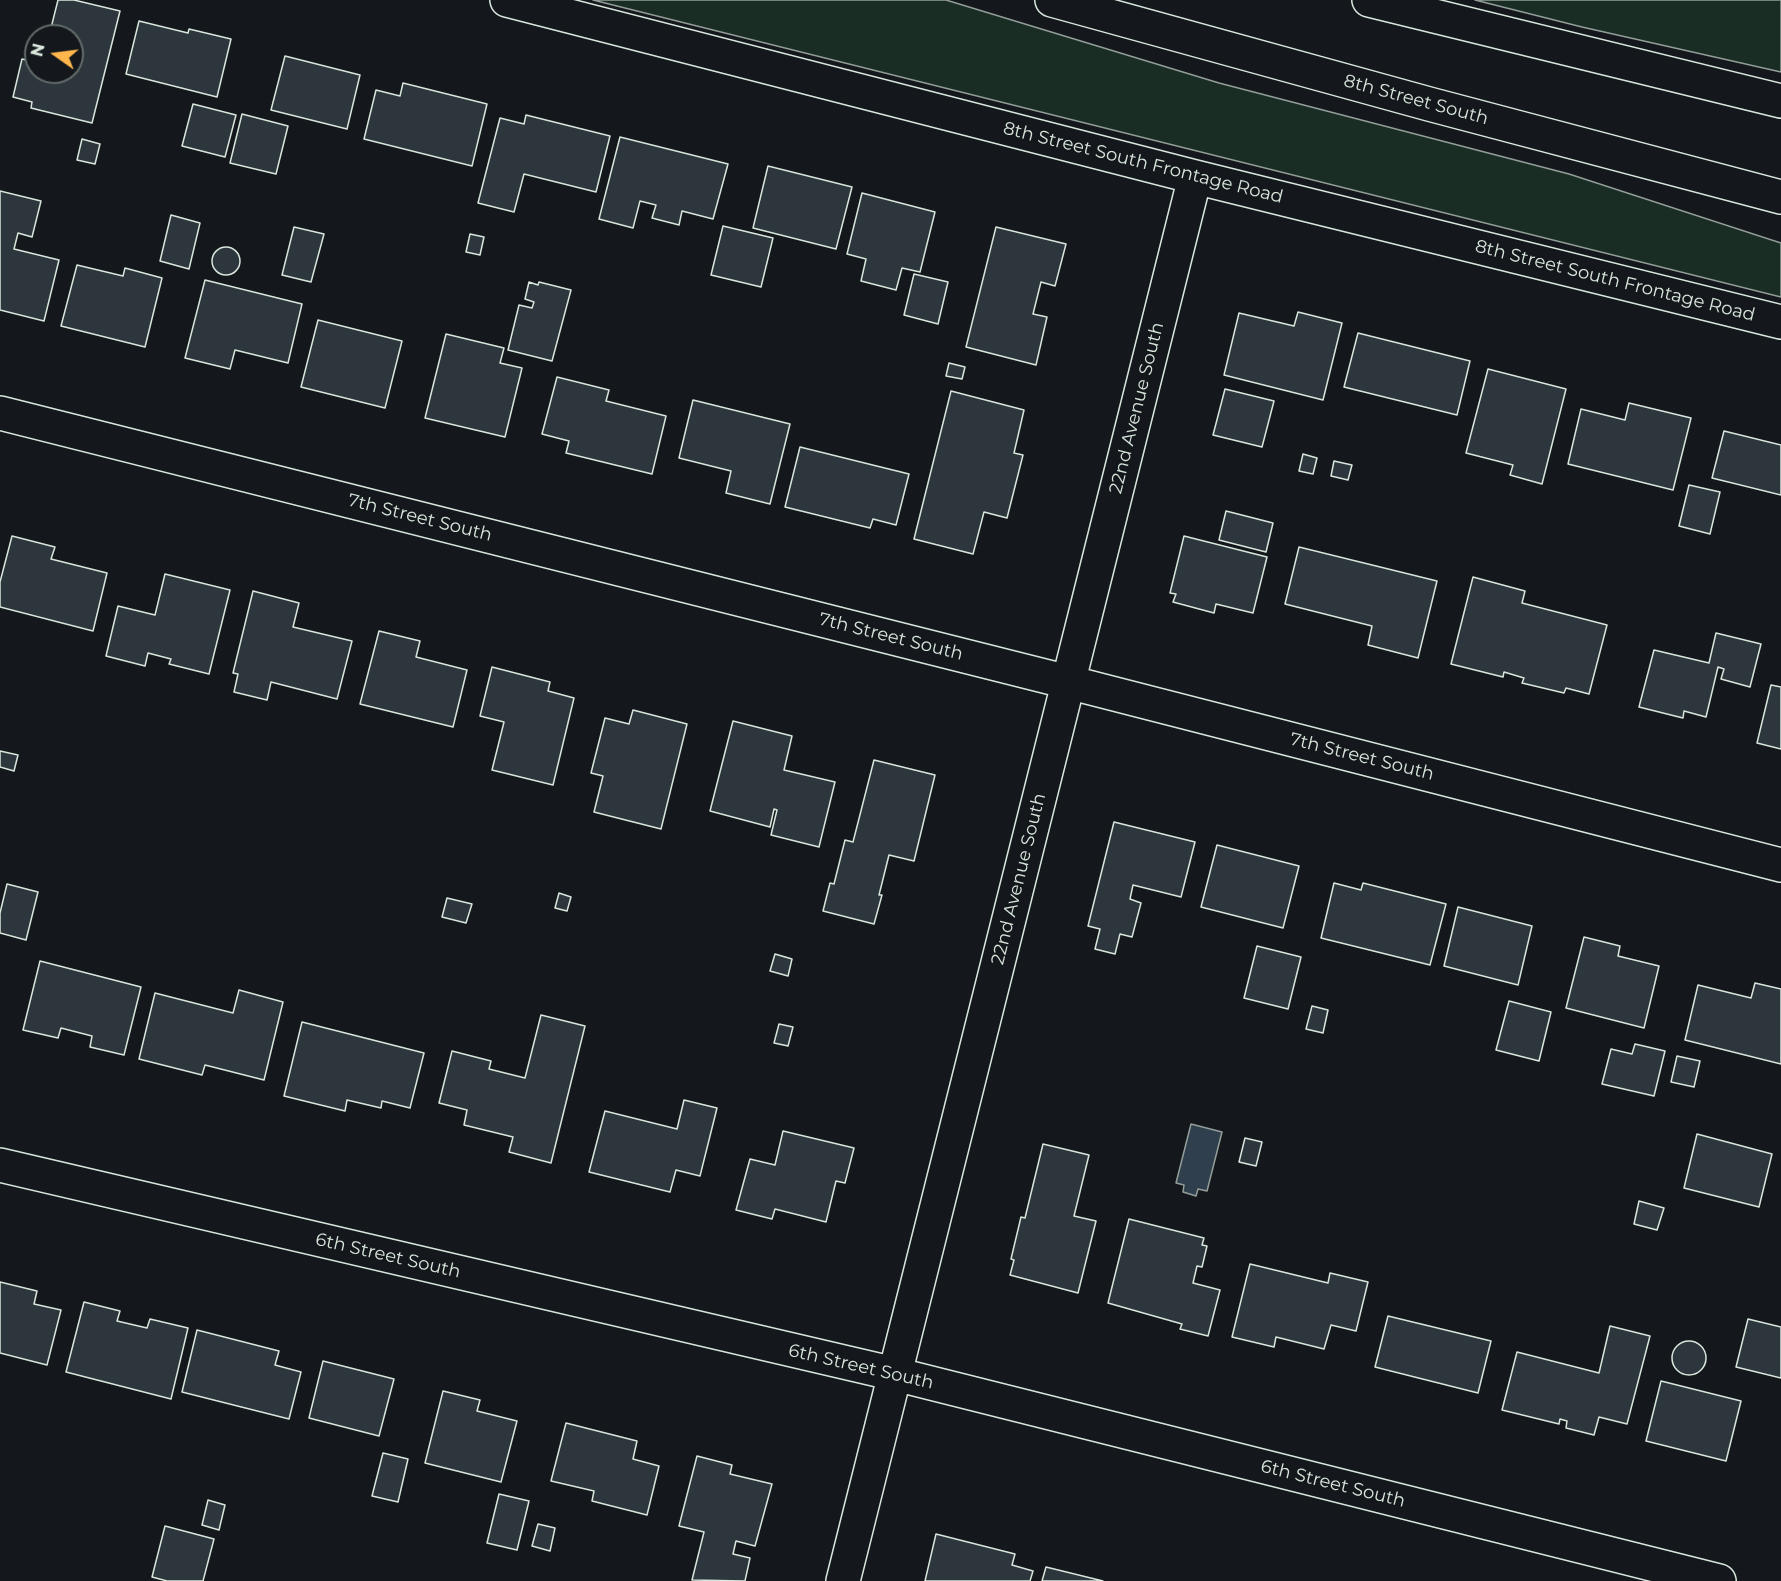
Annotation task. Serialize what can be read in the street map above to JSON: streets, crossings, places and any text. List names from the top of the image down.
{
  "streets": {
    "street": [
      "8th Street South",
      "8th Street South Frontage Road",
      "22nd Avenue South",
      "7th Street South",
      "6th Street South"
    ]
  },
  "crossings": [
    ["8th Street South Frontage Road", "22nd Avenue South"],
    ["22nd Avenue South", "7th Street South"],
    ["22nd Avenue South", "6th Street South"]
  ],
  "north": "left"
}
